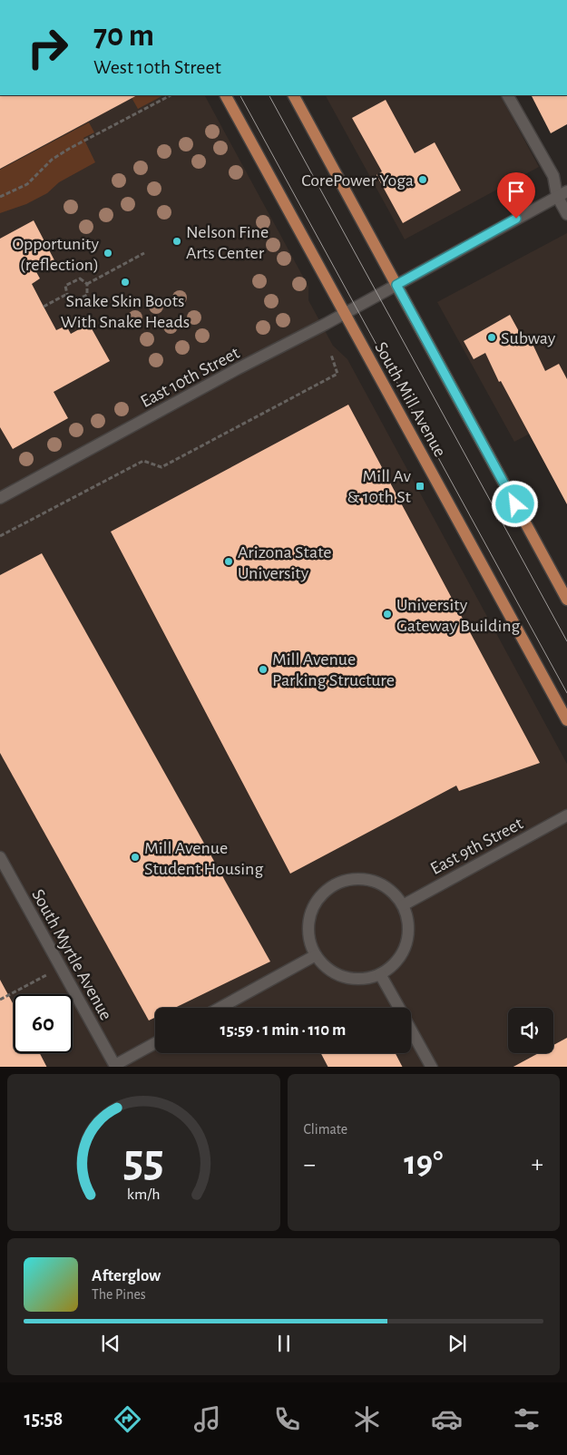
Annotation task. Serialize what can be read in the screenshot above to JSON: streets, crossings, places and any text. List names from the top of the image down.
{
  "streets": {
    "main road": ["South Mill Avenue"],
    "street": ["East 10th Street", "East 9th Street", "South Myrtle Avenue"]
  },
  "crossings": [
    ["East 10th Street", "South Mill Avenue"]
  ],
  "places": {
    "other": [
      "CorePower Yoga",
      "Nelson Fine Arts Center",
      "Opportunity (reflection)",
      "Snake Skin Boots With Snake Heads",
      "Subway",
      "Arizona State University",
      "University Gateway Building",
      "Mill Avenue Parking Structure",
      "Mill Avenue Student Housing"
    ],
    "transit": ["Mill Av & 10th St"]
  },
  "page": {
    "turn": ["70 m", "West 10th Street"],
    "limit": "60",
    "trip": "15:59 · 1 min · 110 m",
    "tile": "Climate",
    "heat": ["−", "19°", "+"],
    "song": ["Afterglow", "The Pines"],
    "tabs": "15:58",
    "gauge": ["55", "km/h"]
  }
}
